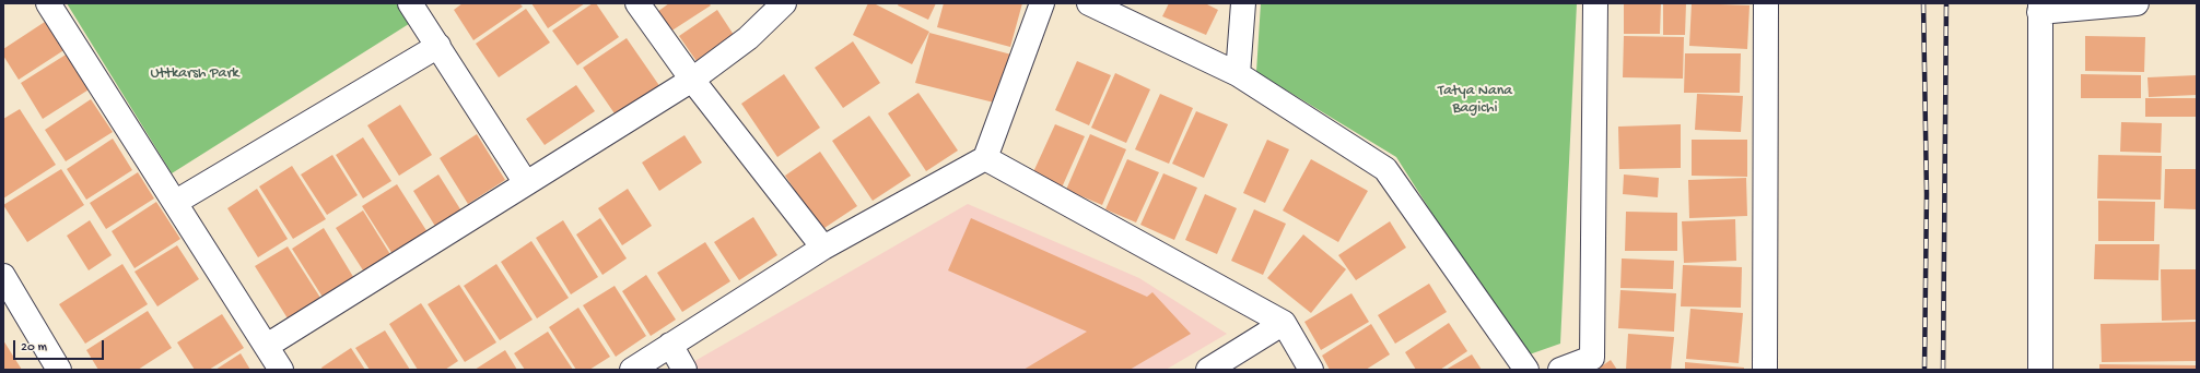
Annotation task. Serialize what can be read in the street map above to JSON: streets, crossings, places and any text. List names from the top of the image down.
{
  "parks": ["Uttkarsh Park", "Tatya Nana Bagichi"],
  "scale_bar": "20 m"
}
